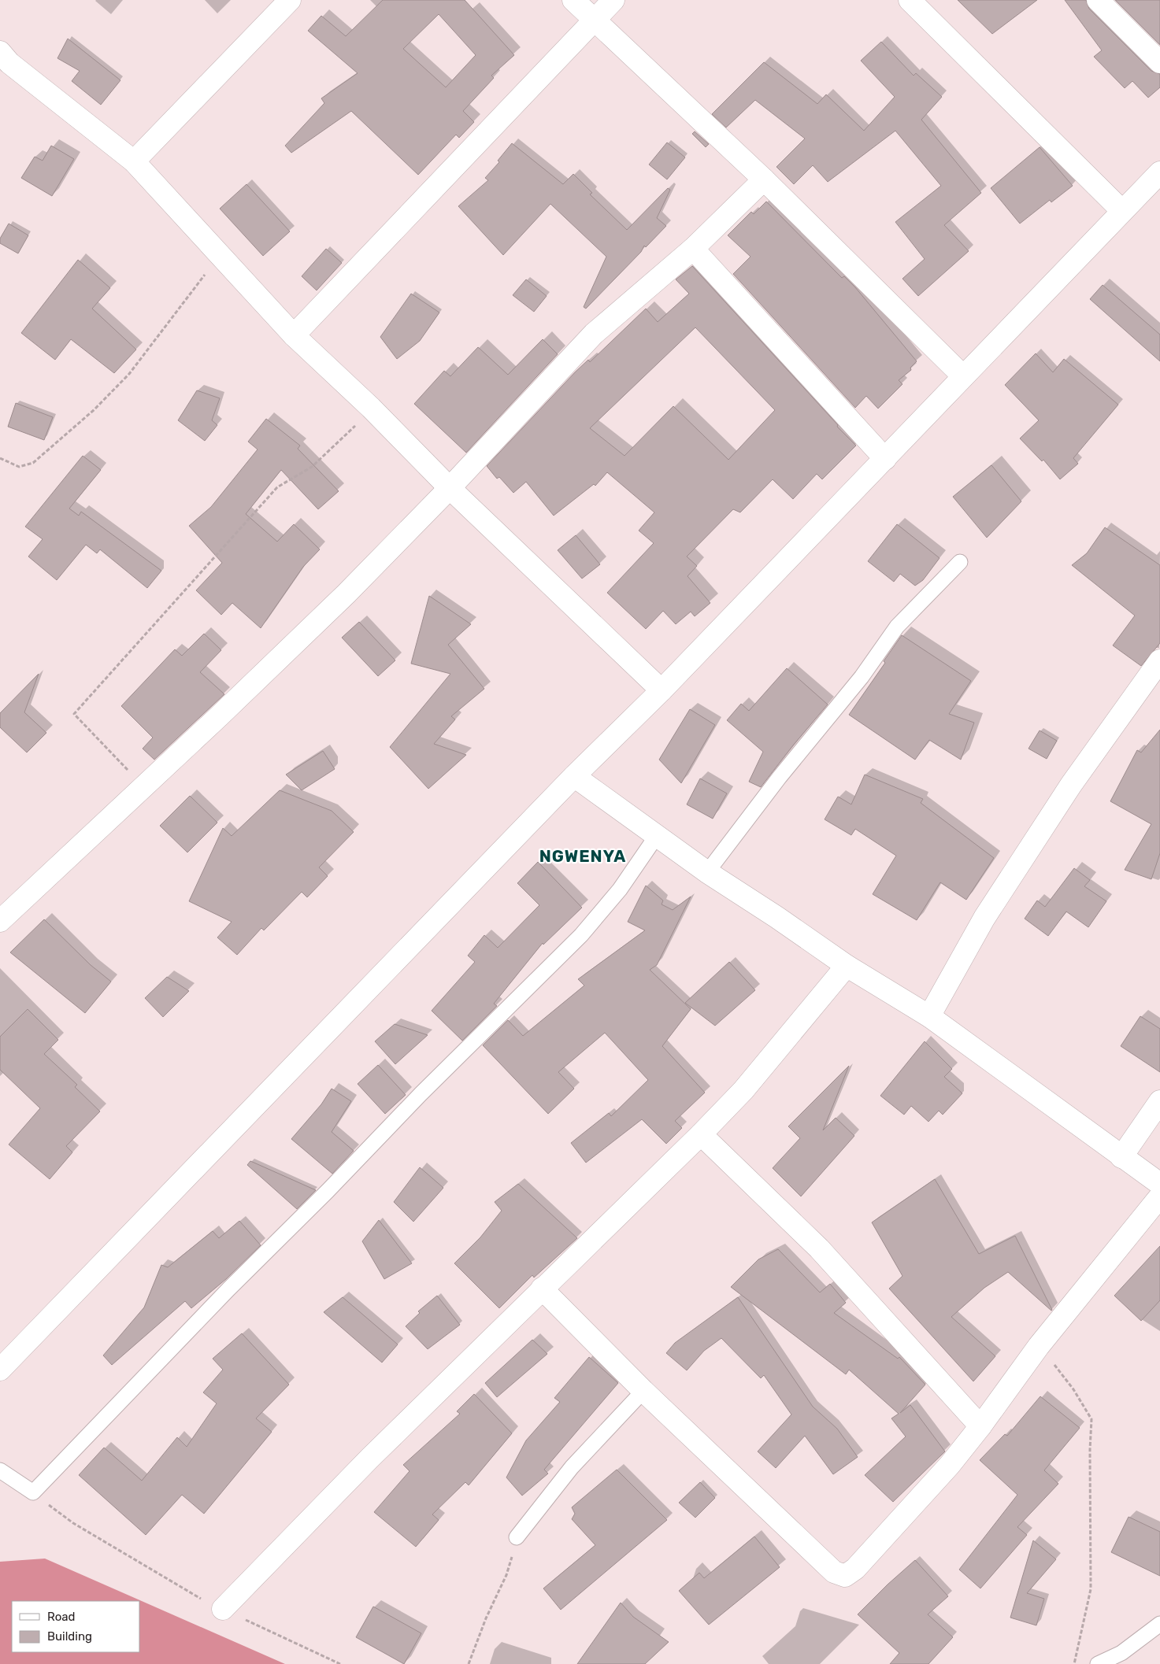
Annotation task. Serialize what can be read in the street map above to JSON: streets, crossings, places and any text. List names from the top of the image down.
{
  "districts": ["NGWENYA"],
  "legend": ["Road", "Building"]
}
